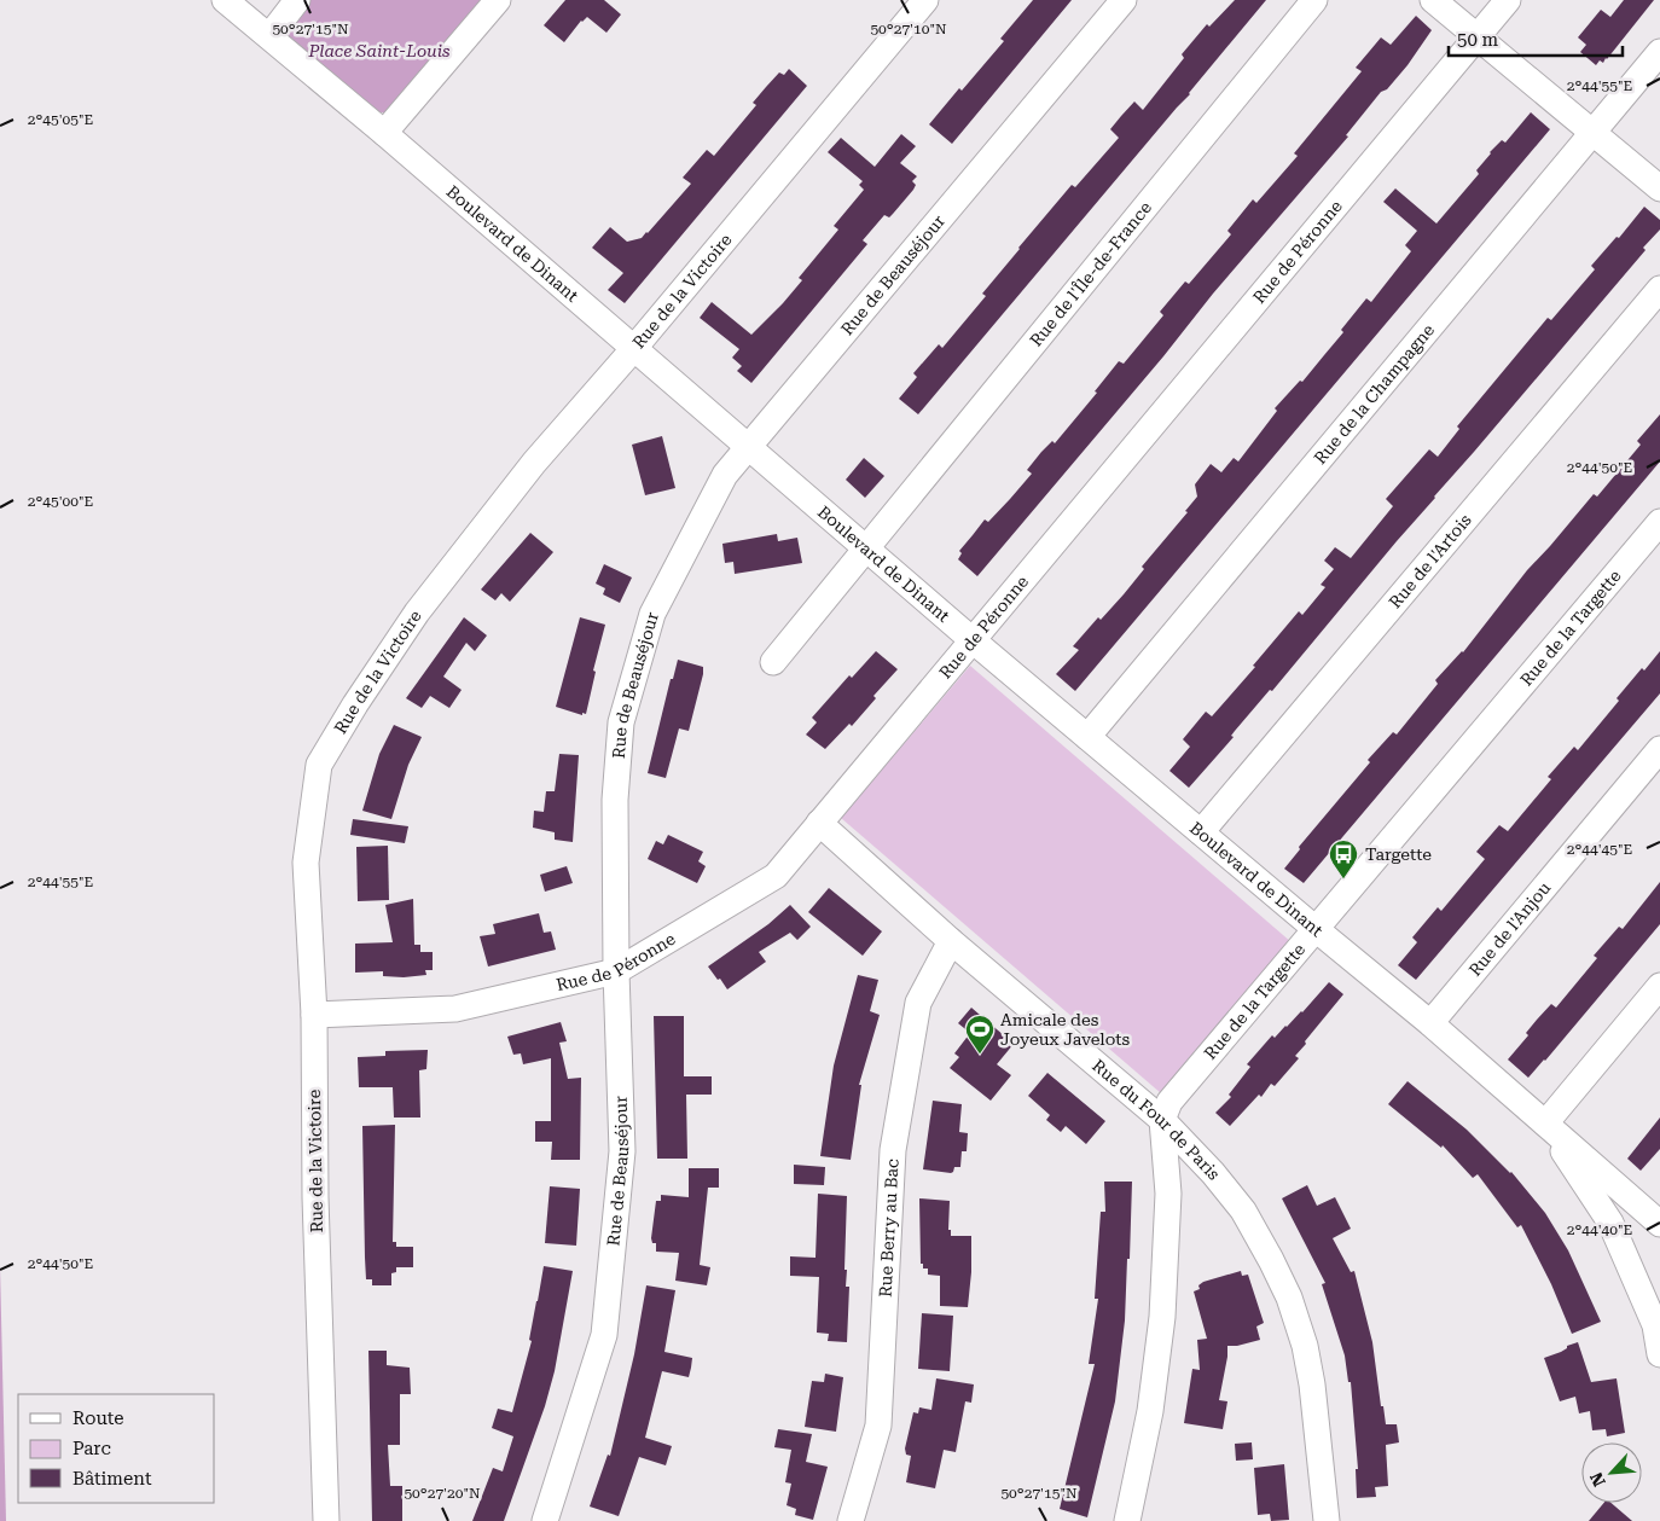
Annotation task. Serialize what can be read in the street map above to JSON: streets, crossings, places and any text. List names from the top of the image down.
{
  "streets": {
    "street": [
      "Boulevard de Dinant",
      "Rue de Péronne",
      "Rue de l'Île-de-France",
      "Rue de Beauséjour",
      "Rue de la Victoire",
      "Rue de la Champagne",
      "Rue de l'Artois",
      "Rue de la Targette",
      "Rue de l'Anjou",
      "Rue du Four de Paris",
      "Rue Berry au Bac"
    ]
  },
  "crossings": [
    ["Boulevard de Dinant", "Rue de Péronne"],
    ["Boulevard de Dinant", "Rue de l'Île-de-France"],
    ["Boulevard de Dinant", "Rue de Beauséjour"],
    ["Boulevard de Dinant", "Rue de la Victoire"],
    ["Boulevard de Dinant", "Rue de la Champagne"],
    ["Boulevard de Dinant", "Rue de l'Artois"],
    ["Boulevard de Dinant", "Rue de la Targette"],
    ["Boulevard de Dinant", "Rue de l'Anjou"],
    ["Rue de Péronne", "Rue de Beauséjour"],
    ["Rue de Péronne", "Rue de la Victoire"],
    ["Rue de Péronne", "Rue du Four de Paris"],
    ["Rue de la Targette", "Rue du Four de Paris"],
    ["Rue du Four de Paris", "Rue Berry au Bac"]
  ],
  "parks": ["Place Saint-Louis"],
  "places": {
    "bus stop": ["Targette"],
    "sports": ["Amicale des Joyeux Javelots"]
  },
  "legend": ["Route", "Parc", "Bâtiment"],
  "scale_bar": "50 m",
  "north": "bottom left",
  "coordinates": [
    "50°27'15\"N",
    "50°27'10\"N",
    "2°44'55\"E",
    "2°45'05\"E",
    "2°44'50\"E",
    "2°45'00\"E",
    "2°44'45\"E",
    "2°44'40\"E",
    "50°27'20\"N"
  ]
}
